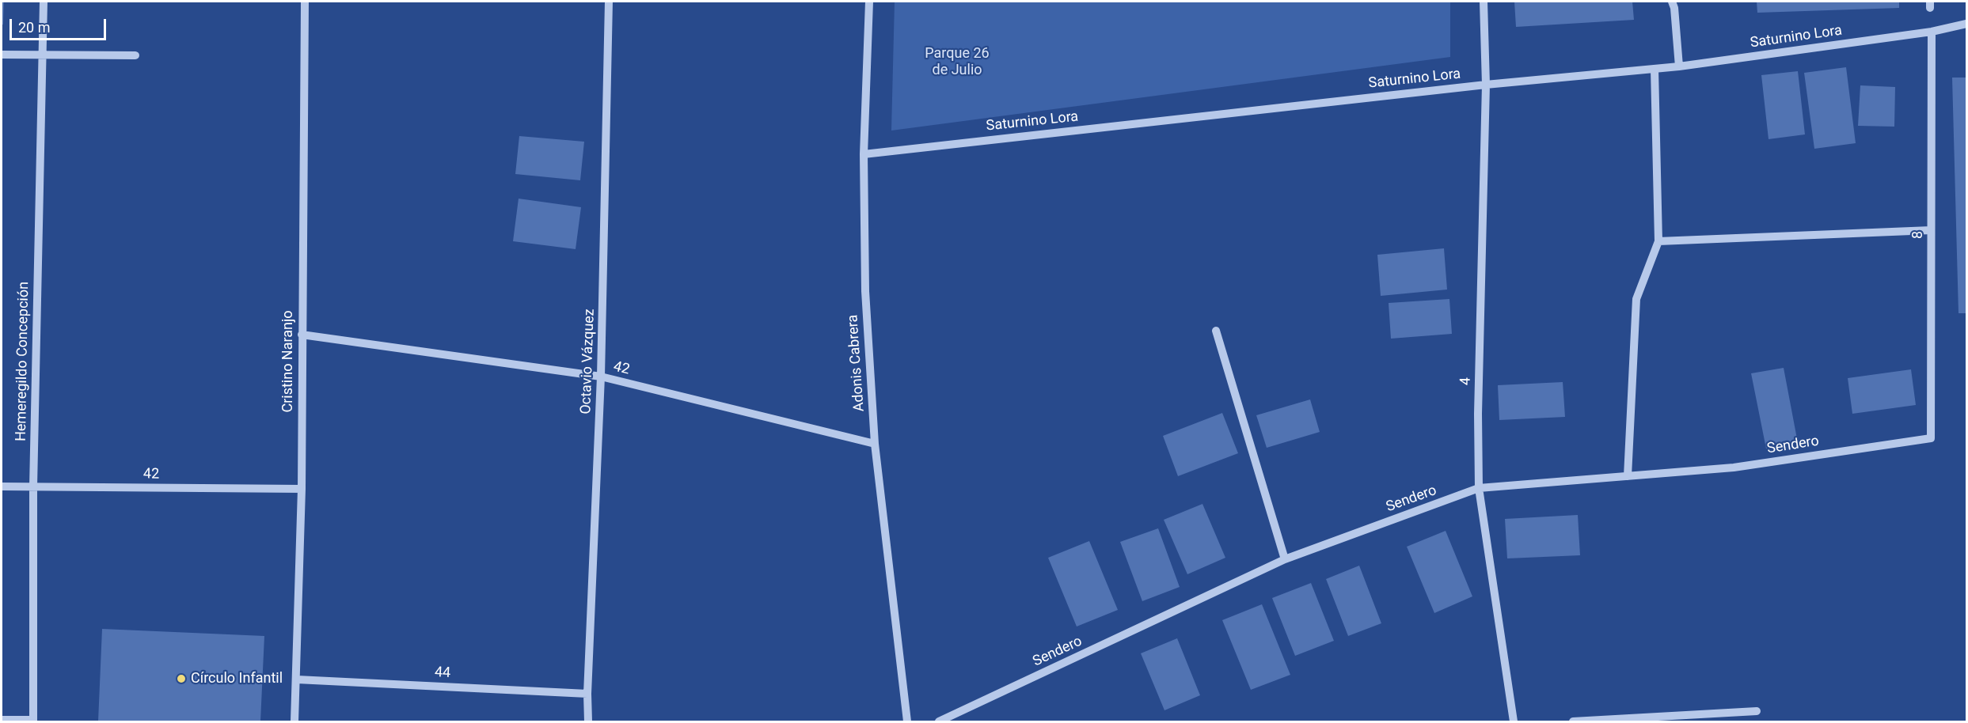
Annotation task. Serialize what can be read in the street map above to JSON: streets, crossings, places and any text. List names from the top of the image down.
{
  "streets": {
    "street": [
      "Saturnino Lora",
      "8",
      "Hemeregildo Concepción",
      "Cristino Naranjo",
      "Octavio Vázquez",
      "Adonis Cabrera",
      "42",
      "4",
      "Sendero",
      "44"
    ]
  },
  "crossings": [
    ["Saturnino Lora", "8"],
    ["Saturnino Lora", "Adonis Cabrera"],
    ["Saturnino Lora", "4"],
    ["8", "Sendero"],
    ["Hemeregildo Concepción", "42"],
    ["Cristino Naranjo", "42"],
    ["Cristino Naranjo", "44"],
    ["Octavio Vázquez", "42"],
    ["Octavio Vázquez", "44"],
    ["Adonis Cabrera", "42"],
    ["4", "Sendero"]
  ],
  "parks": ["Parque 26 de Julio"],
  "places": ["Círculo Infantil"],
  "scale_bar": "20 m"
}
